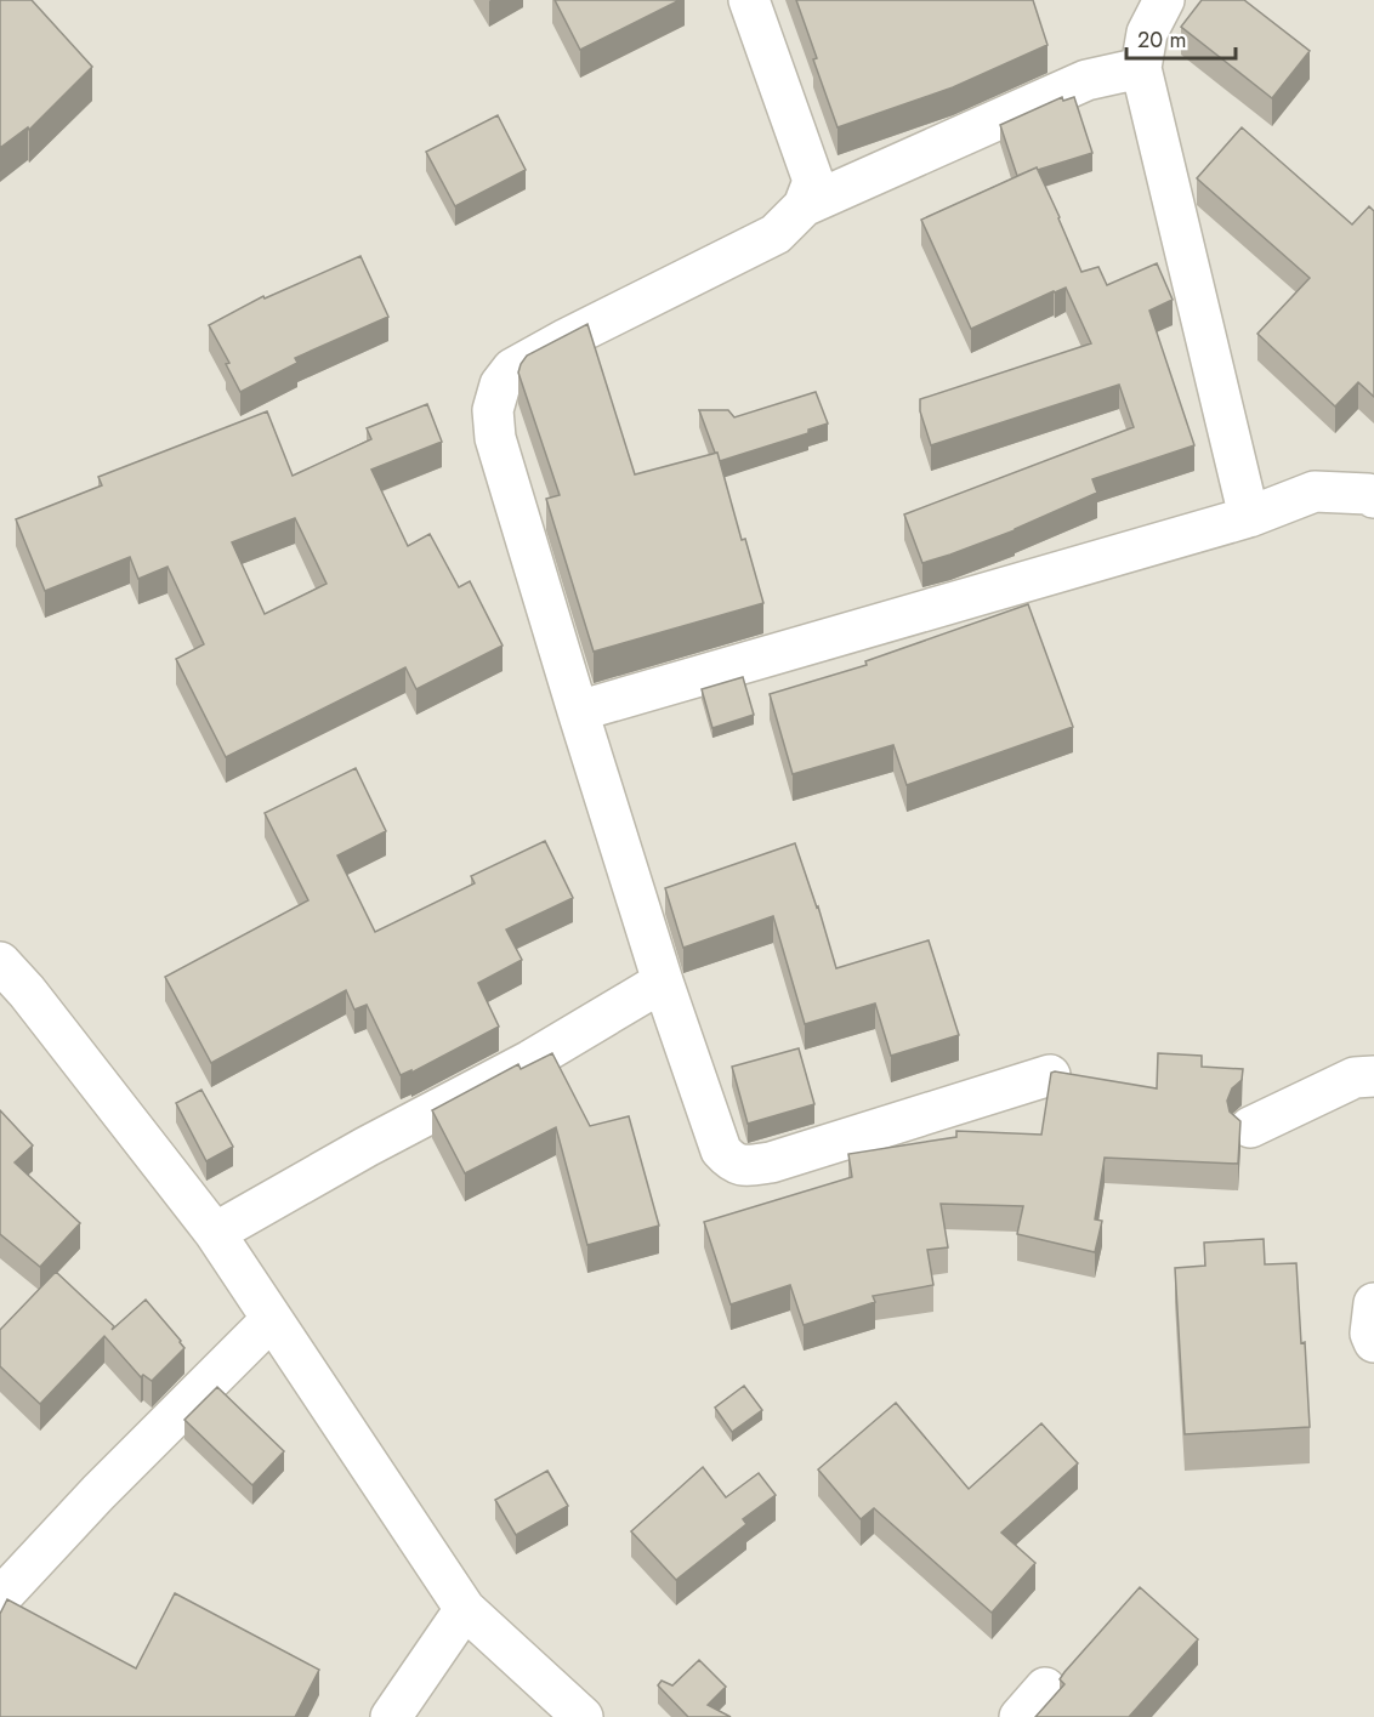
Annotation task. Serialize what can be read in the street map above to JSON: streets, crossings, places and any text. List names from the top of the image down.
{
  "scale_bar": "20 m"
}
